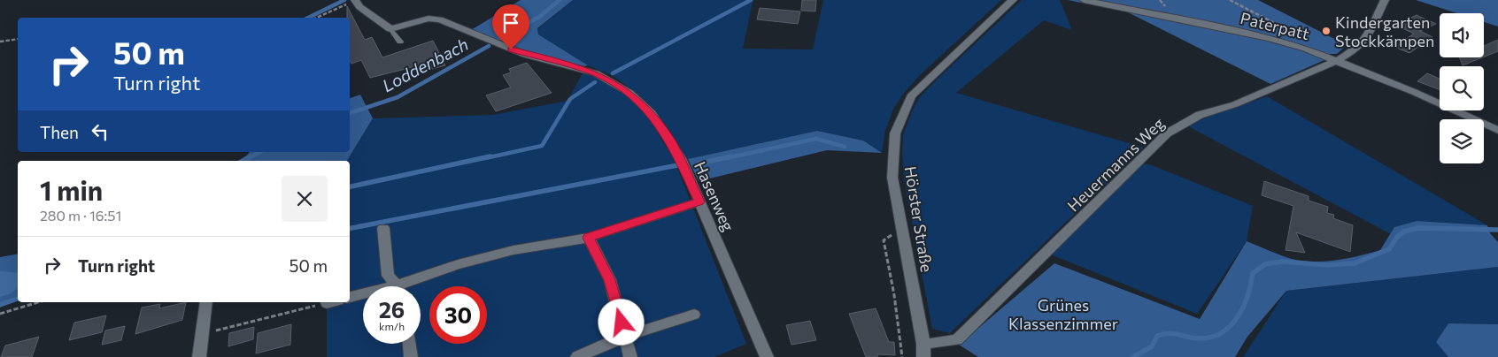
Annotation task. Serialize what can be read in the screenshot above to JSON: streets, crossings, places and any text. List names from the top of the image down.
{
  "streets": {
    "street": [
      "Paterpatt",
      "Heuermanns Weg",
      "Hasenweg",
      "Hörster Straße"
    ]
  },
  "crossings": [
    ["Paterpatt", "Heuermanns Weg"],
    ["Heuermanns Weg", "Hörster Straße"]
  ],
  "water": ["Loddenbach"],
  "parks": ["Grünes Klassenzimmer"],
  "places": ["Kindergarten Stockkämpen"],
  "page": {
    "turn": ["50 m", "Turn right"],
    "then": "Then",
    "heading": ["1 min", "280 m · 16:51"],
    "list": [
      {
        "name": "Turn right",
        "value": "50 m"
      }
    ],
    "speed": "26 km/h",
    "limit": "30"
  }
}
